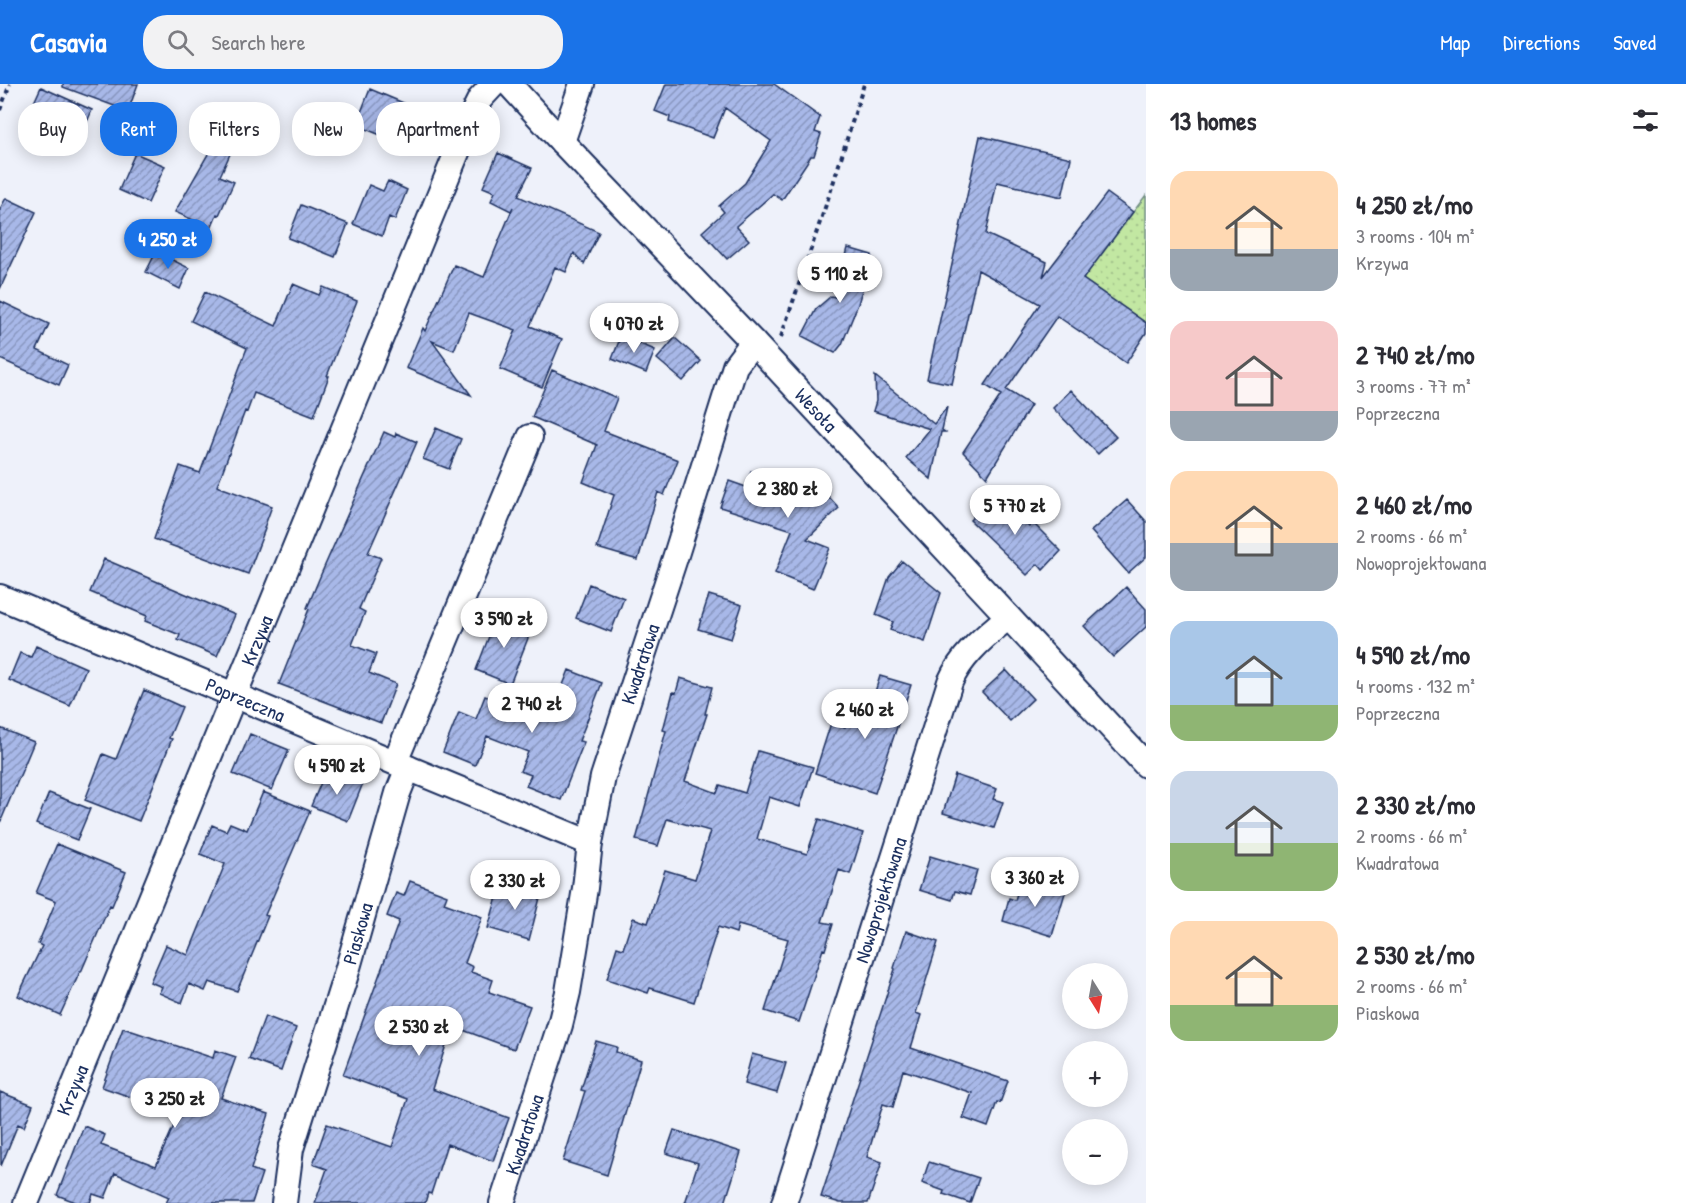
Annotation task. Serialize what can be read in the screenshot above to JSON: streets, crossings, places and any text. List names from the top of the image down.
{
  "streets": {
    "street": [
      "Wesoła",
      "Krzywa",
      "Kwadratowa",
      "Poprzeczna",
      "Nowoprojektowana",
      "Piaskowa"
    ]
  },
  "crossings": [
    ["Wesoła", "Kwadratowa"],
    ["Wesoła", "Nowoprojektowana"],
    ["Krzywa", "Poprzeczna"],
    ["Kwadratowa", "Poprzeczna"],
    ["Poprzeczna", "Piaskowa"]
  ],
  "north": "bottom",
  "page": {
    "header": "Casavia",
    "search": "Search here",
    "nav": ["Map", "Directions", "Saved"],
    "heading": "13 homes",
    "chip": [
      "Buy",
      "Rent",
      "Filters",
      "New",
      "Apartment"
    ],
    "list": [
      {
        "name": "4 250 zł/mo",
        "note": "3 rooms · 104 m² · Krzywa"
      },
      {
        "name": "2 740 zł/mo",
        "note": "3 rooms · 77 m² · Poprzeczna"
      },
      {
        "name": "2 460 zł/mo",
        "note": "2 rooms · 66 m² · Nowoprojektowana"
      },
      {
        "name": "4 590 zł/mo",
        "note": "4 rooms · 132 m² · Poprzeczna"
      },
      {
        "name": "2 330 zł/mo",
        "note": "2 rooms · 66 m² · Kwadratowa"
      },
      {
        "name": "2 530 zł/mo",
        "note": "2 rooms · 66 m² · Piaskowa"
      }
    ],
    "price": [
      "4 250 zł",
      "5 110 zł",
      "4 070 zł",
      "2 380 zł",
      "5 770 zł",
      "3 590 zł",
      "2 740 zł",
      "2 460 zł",
      "4 590 zł",
      "3 360 zł",
      "2 330 zł",
      "2 530 zł",
      "3 250 zł"
    ],
    "map_buttons": ["+", "−"]
  }
}
